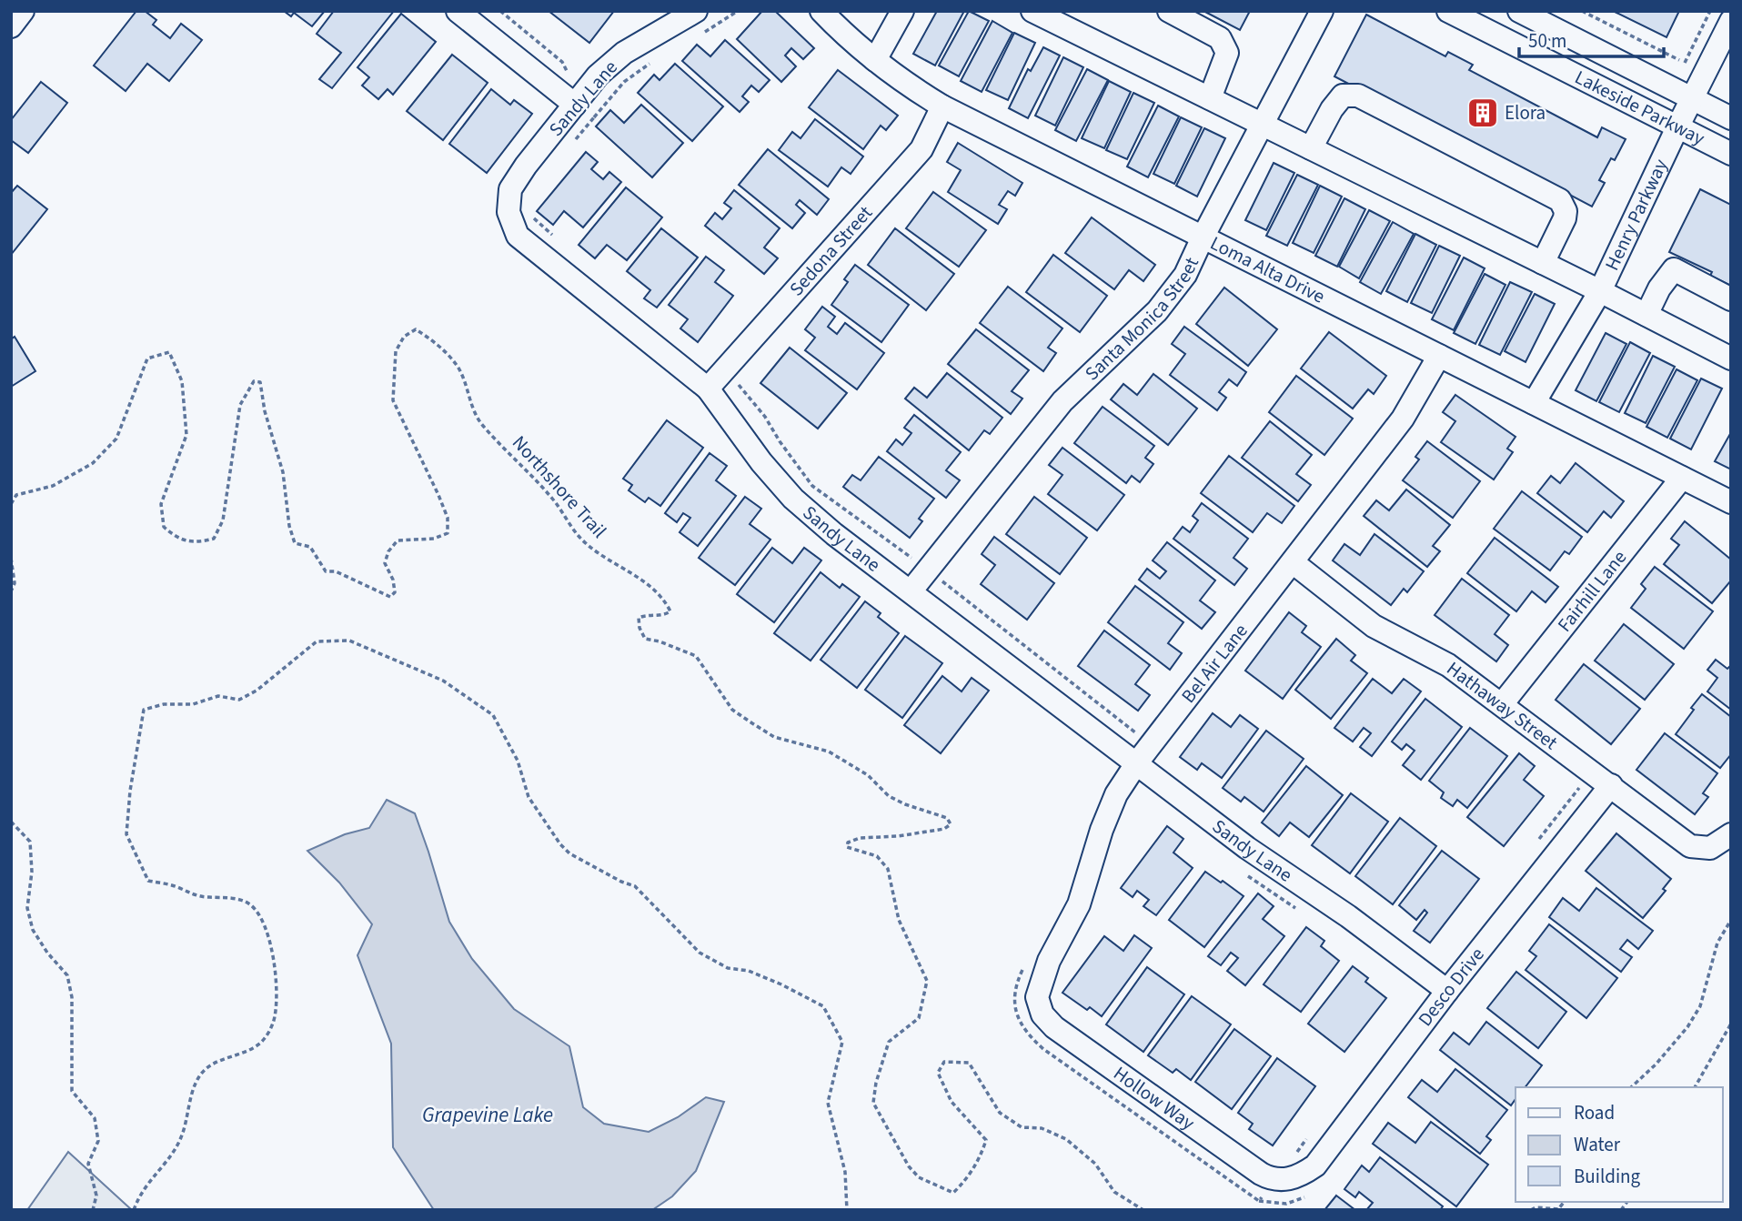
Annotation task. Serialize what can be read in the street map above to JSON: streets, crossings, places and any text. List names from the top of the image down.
{
  "streets": {
    "street": [
      "Sandy Lane",
      "Lakeside Parkway",
      "Henry Parkway",
      "Sedona Street",
      "Loma Alta Drive",
      "Santa Monica Street",
      "Fairhill Lane",
      "Bel Air Lane",
      "Hathaway Street",
      "Desco Drive",
      "Hollow Way"
    ],
    "path": ["Northshore Trail"]
  },
  "crossings": [
    ["Sandy Lane", "Sedona Street"],
    ["Sandy Lane", "Santa Monica Street"],
    ["Sandy Lane", "Bel Air Lane"],
    ["Sandy Lane", "Desco Drive"],
    ["Lakeside Parkway", "Henry Parkway"],
    ["Henry Parkway", "Loma Alta Drive"],
    ["Sedona Street", "Loma Alta Drive"],
    ["Loma Alta Drive", "Santa Monica Street"],
    ["Loma Alta Drive", "Fairhill Lane"],
    ["Loma Alta Drive", "Bel Air Lane"],
    ["Fairhill Lane", "Hathaway Street"],
    ["Bel Air Lane", "Hathaway Street"],
    ["Bel Air Lane", "Hollow Way"],
    ["Hathaway Street", "Desco Drive"],
    ["Desco Drive", "Hollow Way"]
  ],
  "water": ["Grapevine Lake"],
  "places": {
    "building": ["Elora"]
  },
  "legend": ["Road", "Water", "Building"],
  "scale_bar": "50 m"
}
